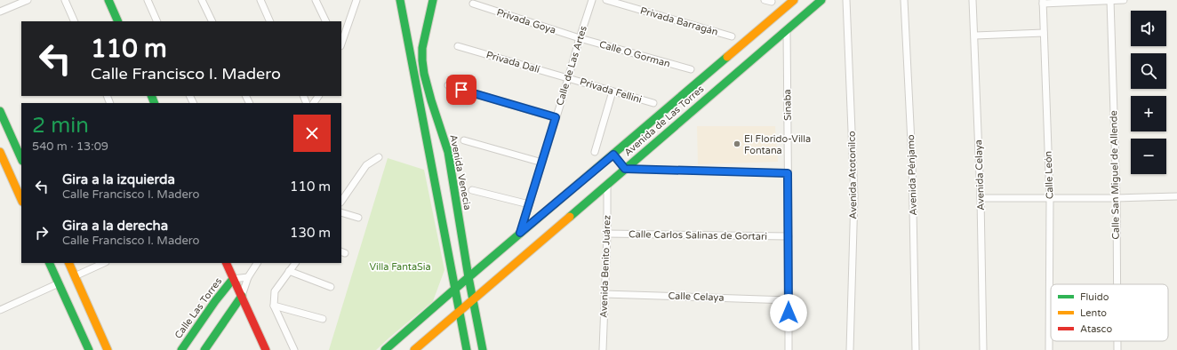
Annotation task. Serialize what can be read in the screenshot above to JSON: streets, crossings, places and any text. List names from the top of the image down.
{
  "streets": {
    "main road": ["Avenida de Las Torres", "Avenida Venecia", "Calle Las Torres"],
    "street": [
      "Privada Goya",
      "Privada Barragán",
      "Calle O Gorman",
      "Privada Dalí",
      "Calle de Las Artes",
      "Privada Fellini",
      "Sinaba",
      "Avenida Atotonilco",
      "Avenida Pénjamo",
      "Avenida Celaya",
      "Calle León",
      "Calle San Miguel de Allende",
      "Calle Carlos Salinas de Gortari",
      "Avenida Benito Juárez",
      "Calle Celaya"
    ]
  },
  "crossings": [
    ["Privada Goya", "Calle O Gorman"],
    ["Privada Goya", "Calle de Las Artes"],
    ["Calle O Gorman", "Calle de Las Artes"],
    ["Privada Dalí", "Calle de Las Artes"],
    ["Privada Dalí", "Privada Fellini"],
    ["Calle de Las Artes", "Privada Fellini"],
    ["Calle de Las Artes", "Avenida de Las Torres"],
    ["Sinaba", "Avenida de Las Torres"],
    ["Sinaba", "Calle Carlos Salinas de Gortari"],
    ["Sinaba", "Calle Celaya"],
    ["Avenida de Las Torres", "Avenida Venecia"],
    ["Avenida de Las Torres", "Avenida Benito Juárez"],
    ["Calle Carlos Salinas de Gortari", "Avenida Benito Juárez"],
    ["Avenida Benito Juárez", "Calle Celaya"]
  ],
  "parks": ["Villa FantaSia"],
  "places": ["El Florido-Villa Fontana"],
  "legend": ["Fluido", "Lento", "Atasco"],
  "page": {
    "map_buttons": ["+", "−"],
    "turn": ["110 m", "Calle Francisco I. Madero"],
    "heading": ["2 min", "540 m · 13:09"],
    "list": [
      {
        "name": "Gira a la izquierda",
        "note": "Calle Francisco I. Madero",
        "value": "110 m"
      },
      {
        "name": "Gira a la derecha",
        "note": "Calle Francisco I. Madero",
        "value": "130 m"
      }
    ]
  }
}
